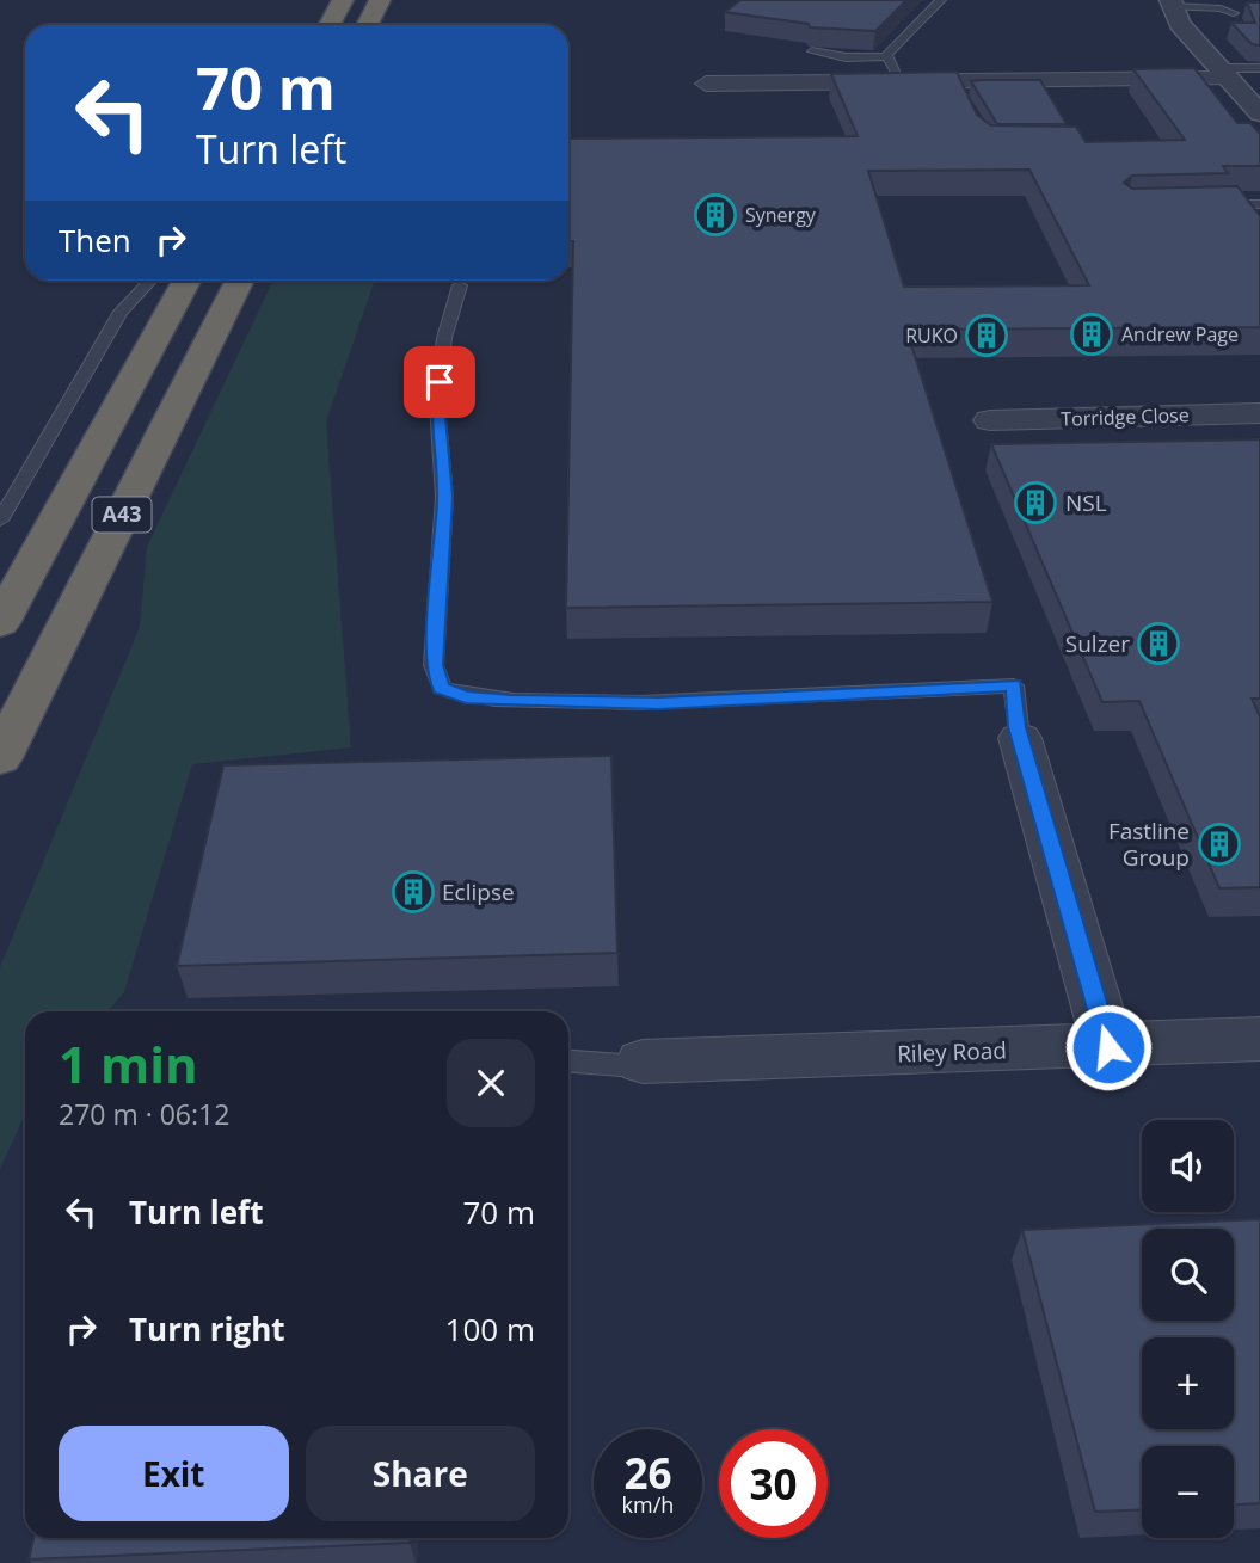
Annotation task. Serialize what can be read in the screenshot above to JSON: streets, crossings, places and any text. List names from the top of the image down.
{
  "streets": {
    "highway": ["A43"],
    "street": ["Torridge Close", "Riley Road"]
  },
  "places": {
    "building": [
      "Synergy",
      "Andrew Page",
      "RUKO",
      "NSL",
      "Sulzer",
      "Fastline Group",
      "Eclipse"
    ]
  },
  "page": {
    "turn": ["70 m", "Turn left"],
    "then": "Then",
    "heading": ["1 min", "270 m · 06:12"],
    "map_buttons": ["+", "−"],
    "list": [
      {
        "name": "Turn left",
        "value": "70 m"
      },
      {
        "name": "Turn right",
        "value": "100 m"
      }
    ],
    "buttons": ["Exit", "Share"],
    "speed": "26 km/h",
    "limit": "30"
  }
}
